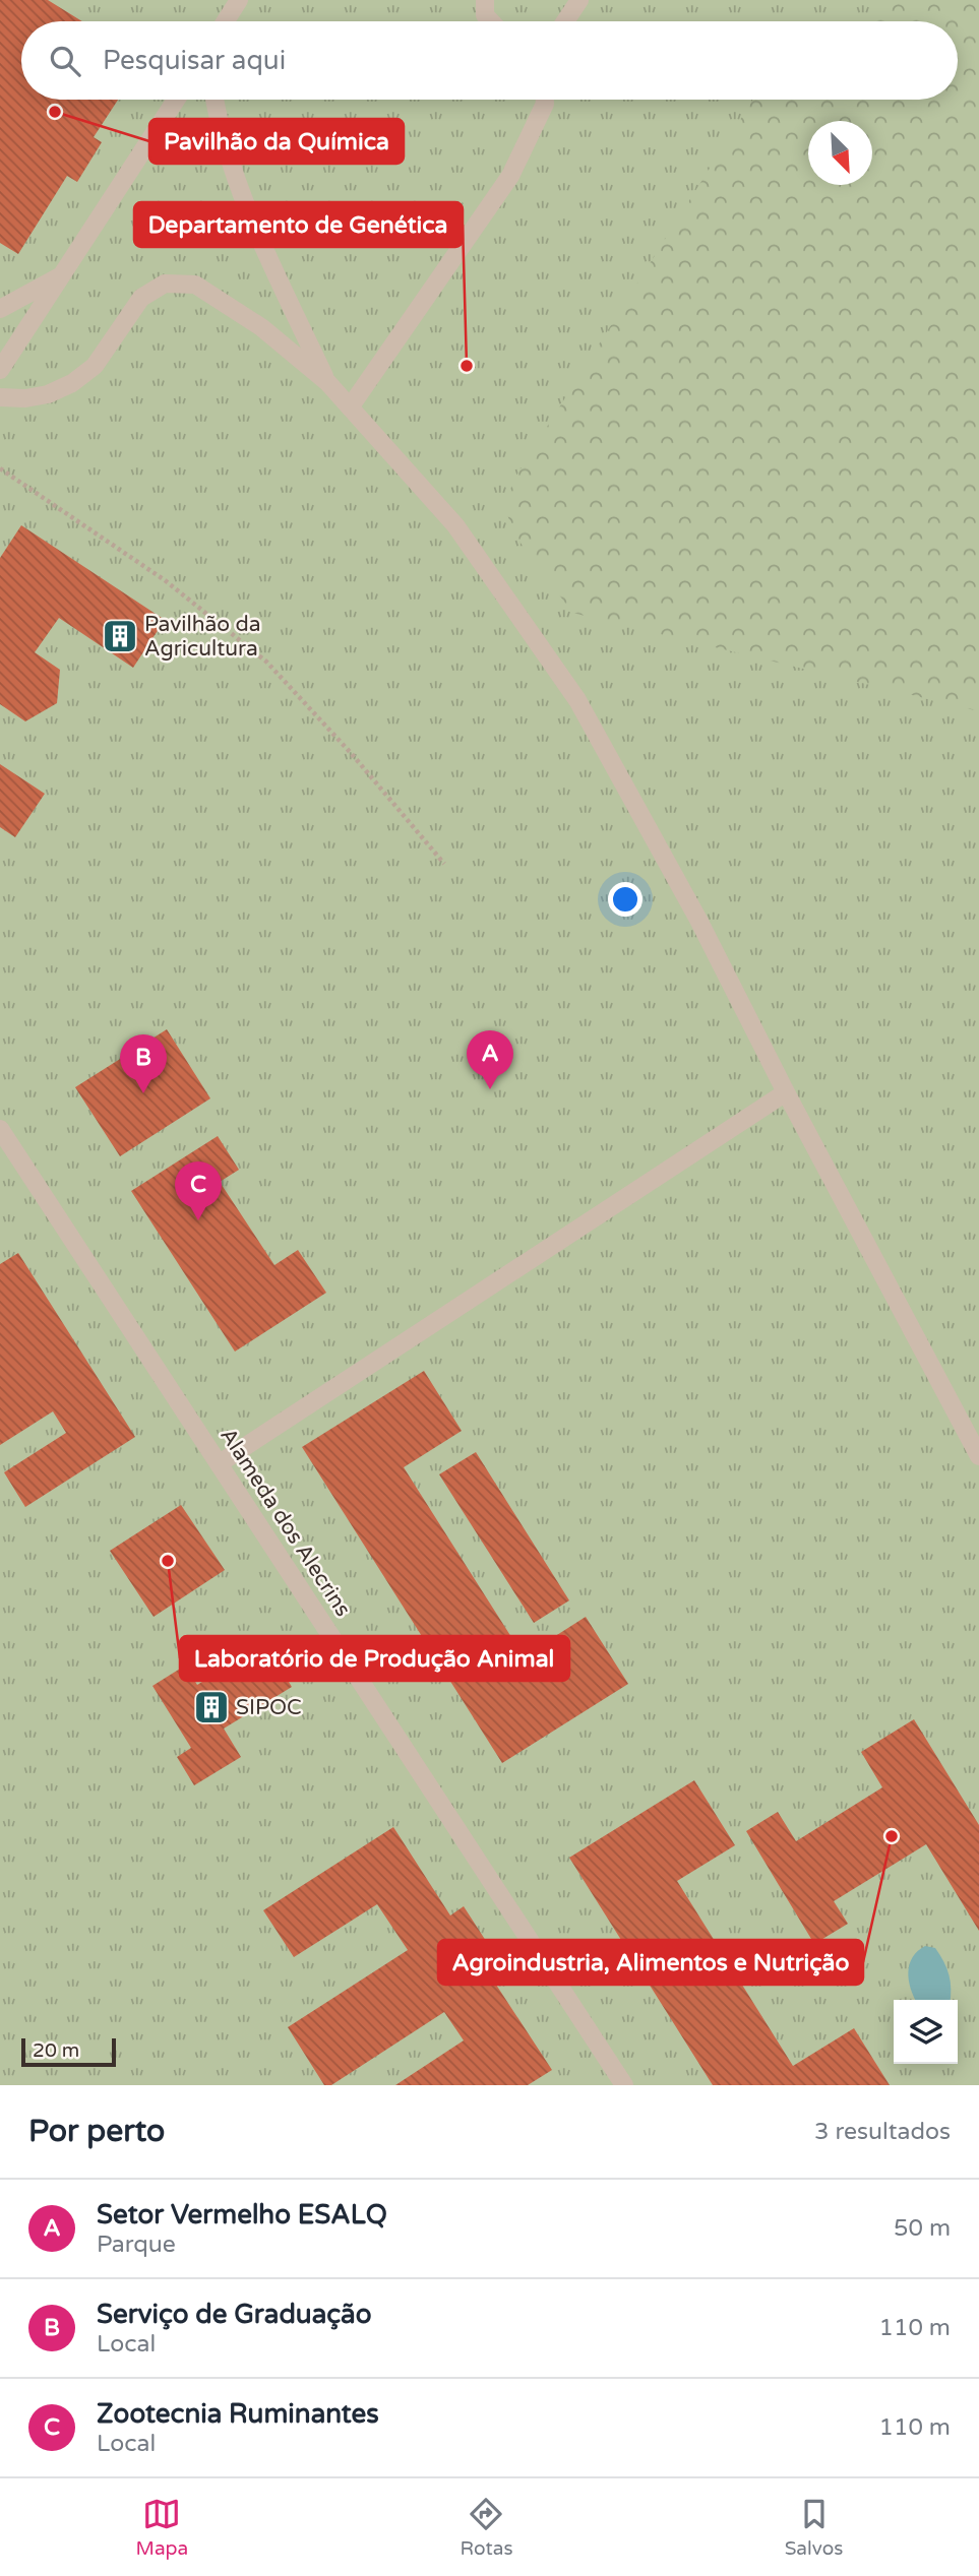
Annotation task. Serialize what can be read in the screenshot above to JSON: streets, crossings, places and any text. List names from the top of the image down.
{
  "streets": {
    "lane": ["Alameda dos Alecrins"]
  },
  "places": {
    "other": [
      "Pavilhão da Química",
      "Departamento de Genética",
      "Laboratório de Produção Animal",
      "Agroindustria, Alimentos e Nutrição"
    ],
    "building": ["Pavilhão da Agricultura", "SIPOC"]
  },
  "scale_bar": "20 m",
  "north": "bottom right",
  "page": {
    "search": "Pesquisar aqui",
    "pins": ["A", "B", "C"],
    "scale": "20 m",
    "heading": ["Por perto", "3 resultados"],
    "list": [
      {
        "mark": "A",
        "name": "Setor Vermelho ESALQ",
        "note": "Parque",
        "value": "50 m"
      },
      {
        "mark": "B",
        "name": "Serviço de Graduação",
        "note": "Local",
        "value": "110 m"
      },
      {
        "mark": "C",
        "name": "Zootecnia Ruminantes",
        "note": "Local",
        "value": "110 m"
      }
    ],
    "nav": ["Mapa", "Rotas", "Salvos"]
  }
}
